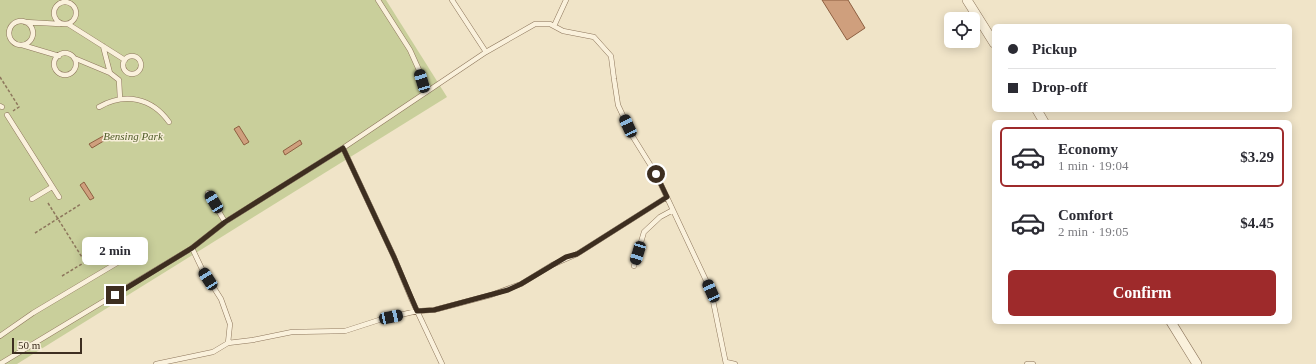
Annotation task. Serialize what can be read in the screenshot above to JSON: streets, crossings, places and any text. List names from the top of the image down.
{
  "parks": ["Bensing Park"],
  "scale_bar": "50 m",
  "page": {
    "banner": ["Pickup", "Drop-off"],
    "list": [
      {
        "name": "Economy",
        "note": "1 min · 19:04",
        "value": "$3.29"
      },
      {
        "name": "Comfort",
        "note": "2 min · 19:05",
        "value": "$4.45"
      }
    ],
    "bubble": "2 min",
    "buttons": "Confirm",
    "scale": "50 m"
  }
}
